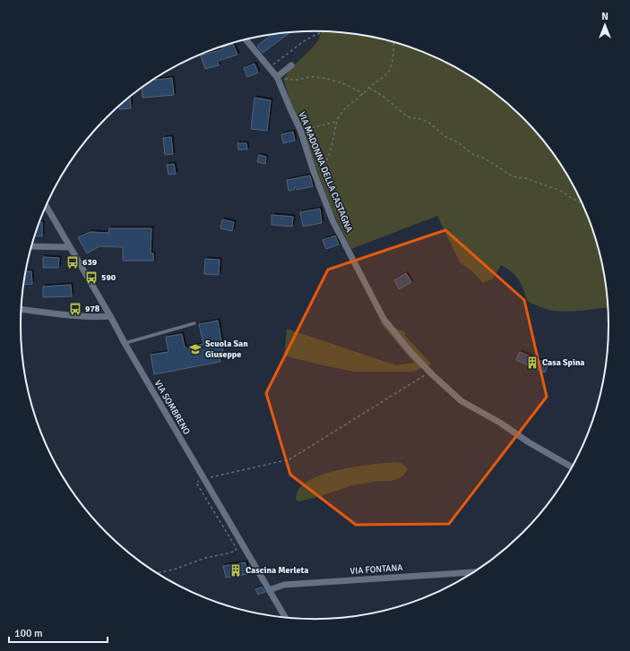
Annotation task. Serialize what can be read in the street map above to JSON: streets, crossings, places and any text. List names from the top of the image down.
{
  "streets": {
    "street": ["VIA MADONNA DELLA CASTAGNA", "VIA SOMBRENO", "VIA FONTANA"]
  },
  "crossings": [
    ["VIA SOMBRENO", "VIA FONTANA"]
  ],
  "places": {
    "bus stop": ["639", "590", "978"],
    "school or university": ["Scuola San Giuseppe"],
    "building": ["Casa Spina", "Cascina Merleta"]
  },
  "scale_bar": "100 m",
  "north": "top"
}
